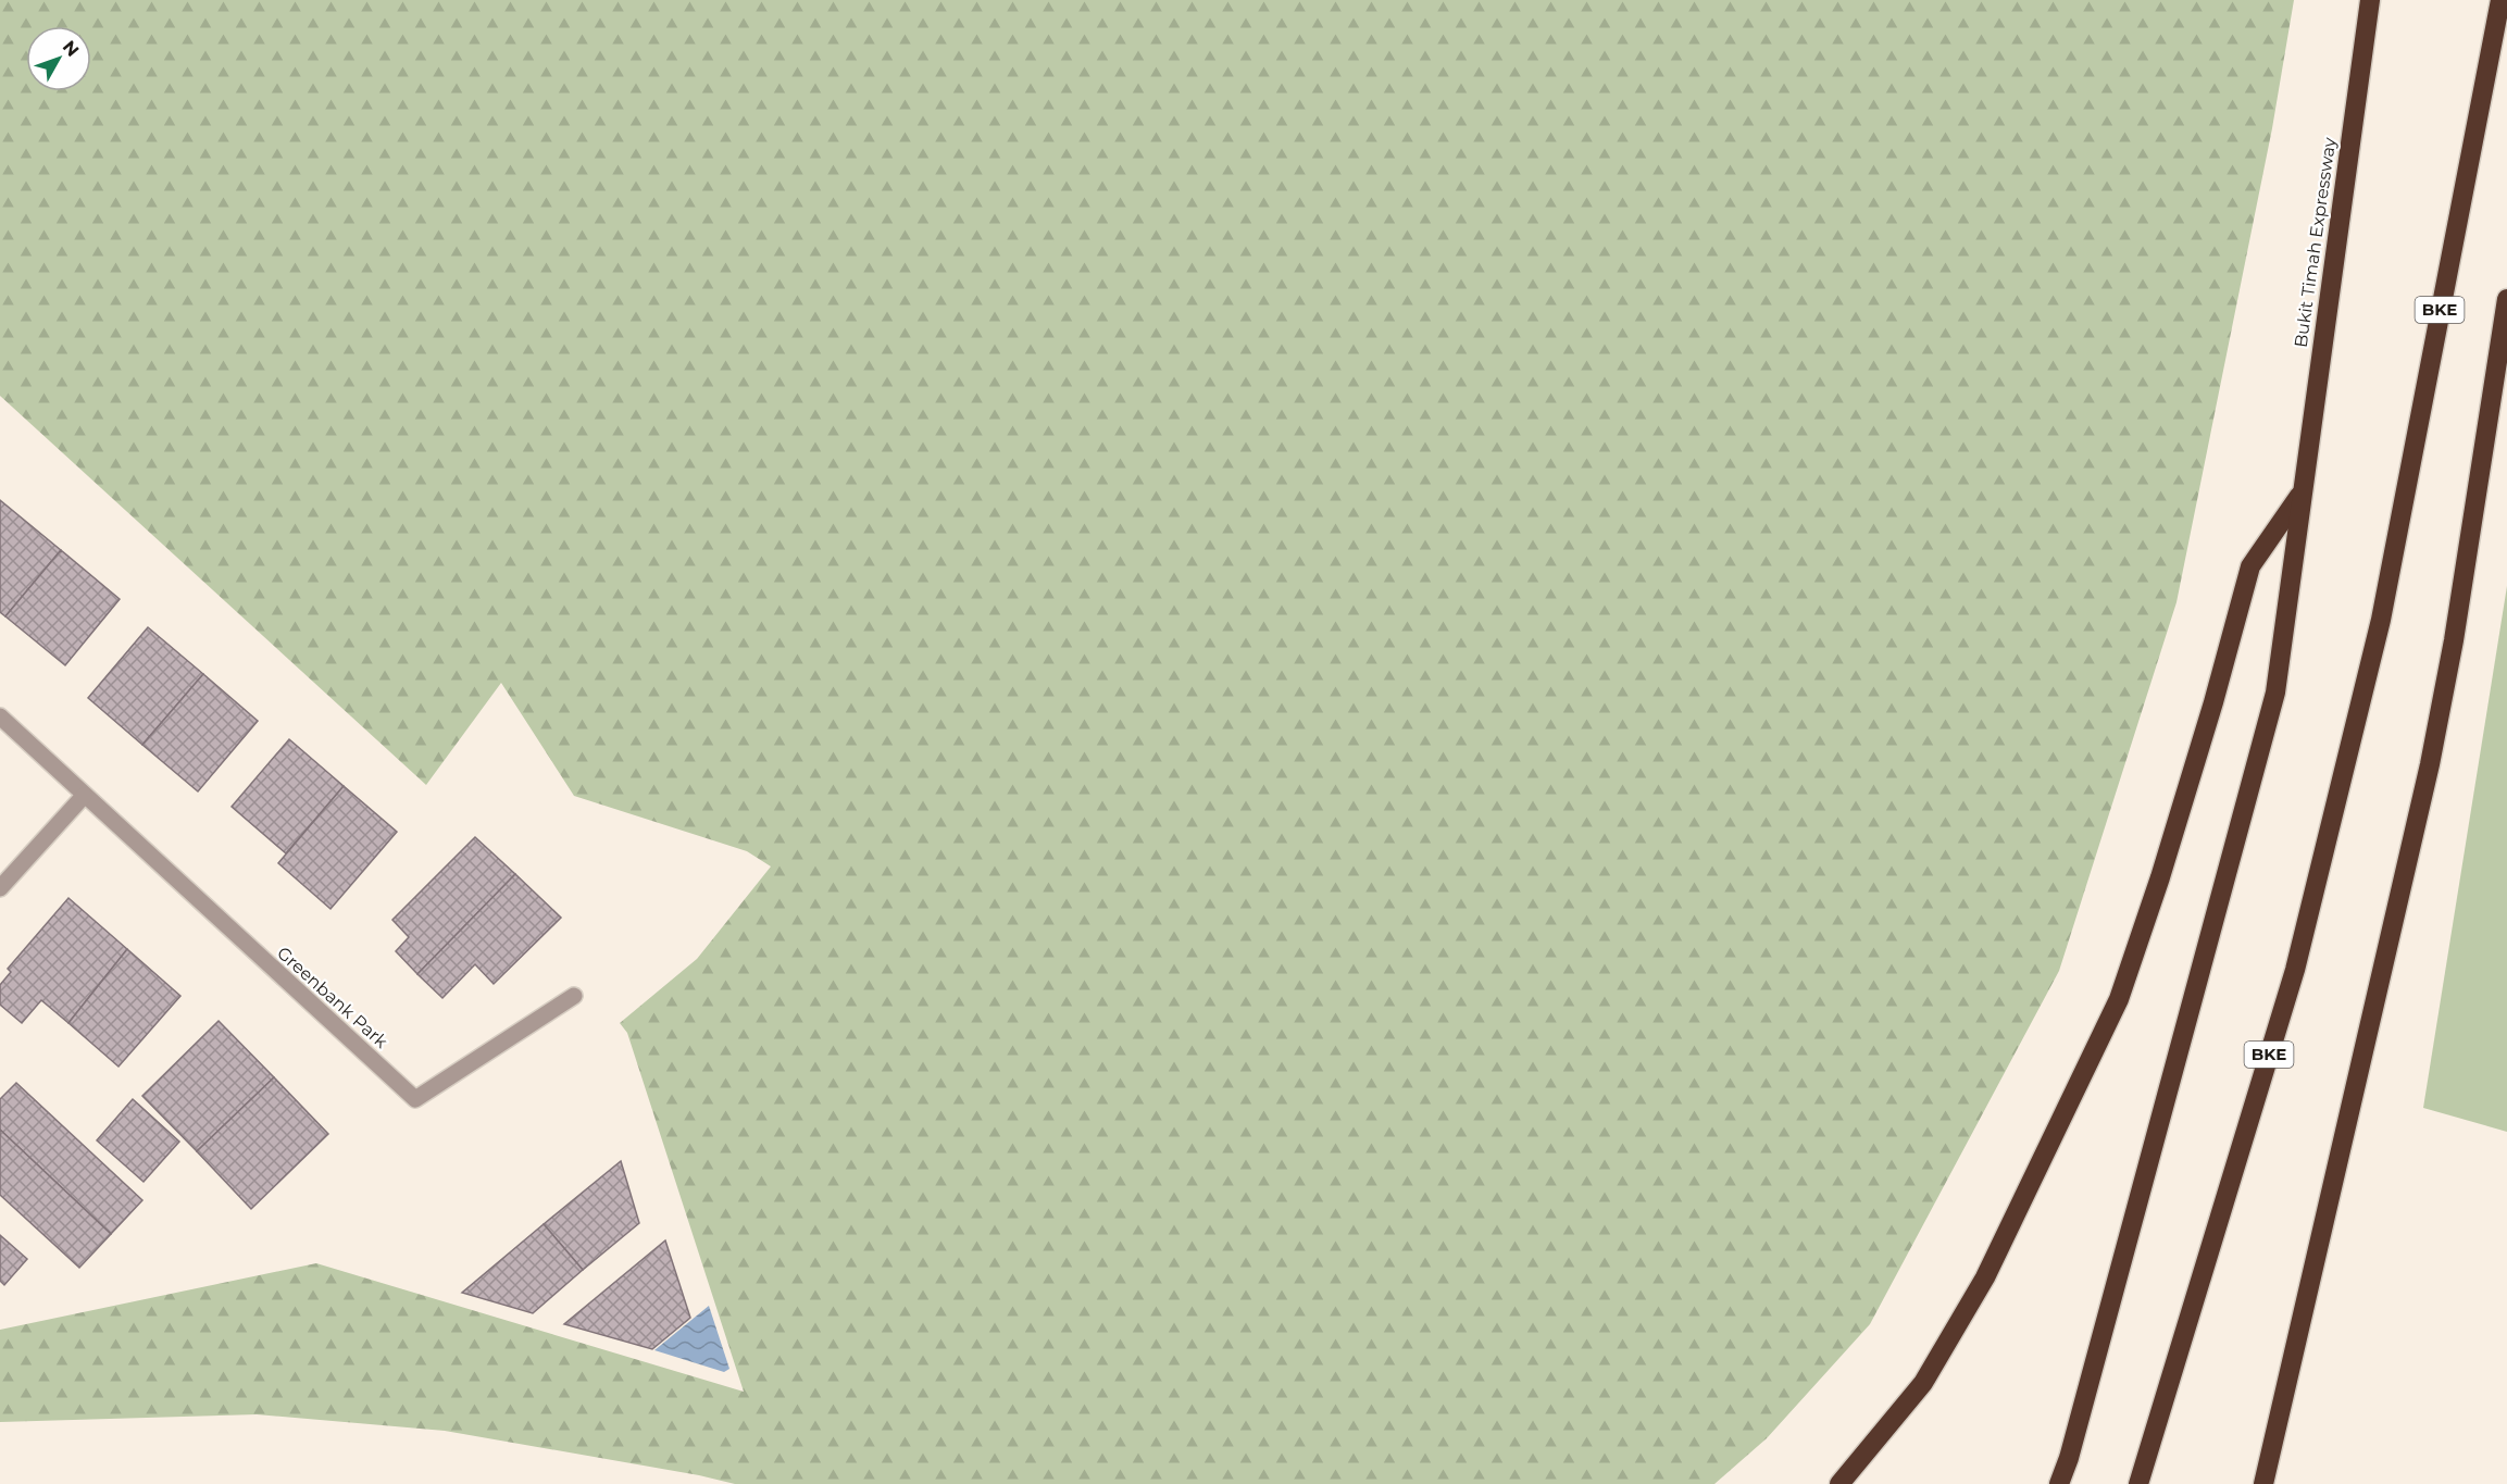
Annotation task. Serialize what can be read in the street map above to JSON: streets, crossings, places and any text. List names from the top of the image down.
{
  "streets": {
    "highway": ["Bukit Timah Expressway", "BKE"],
    "street": ["Greenbank Park"]
  },
  "north": "top right"
}
